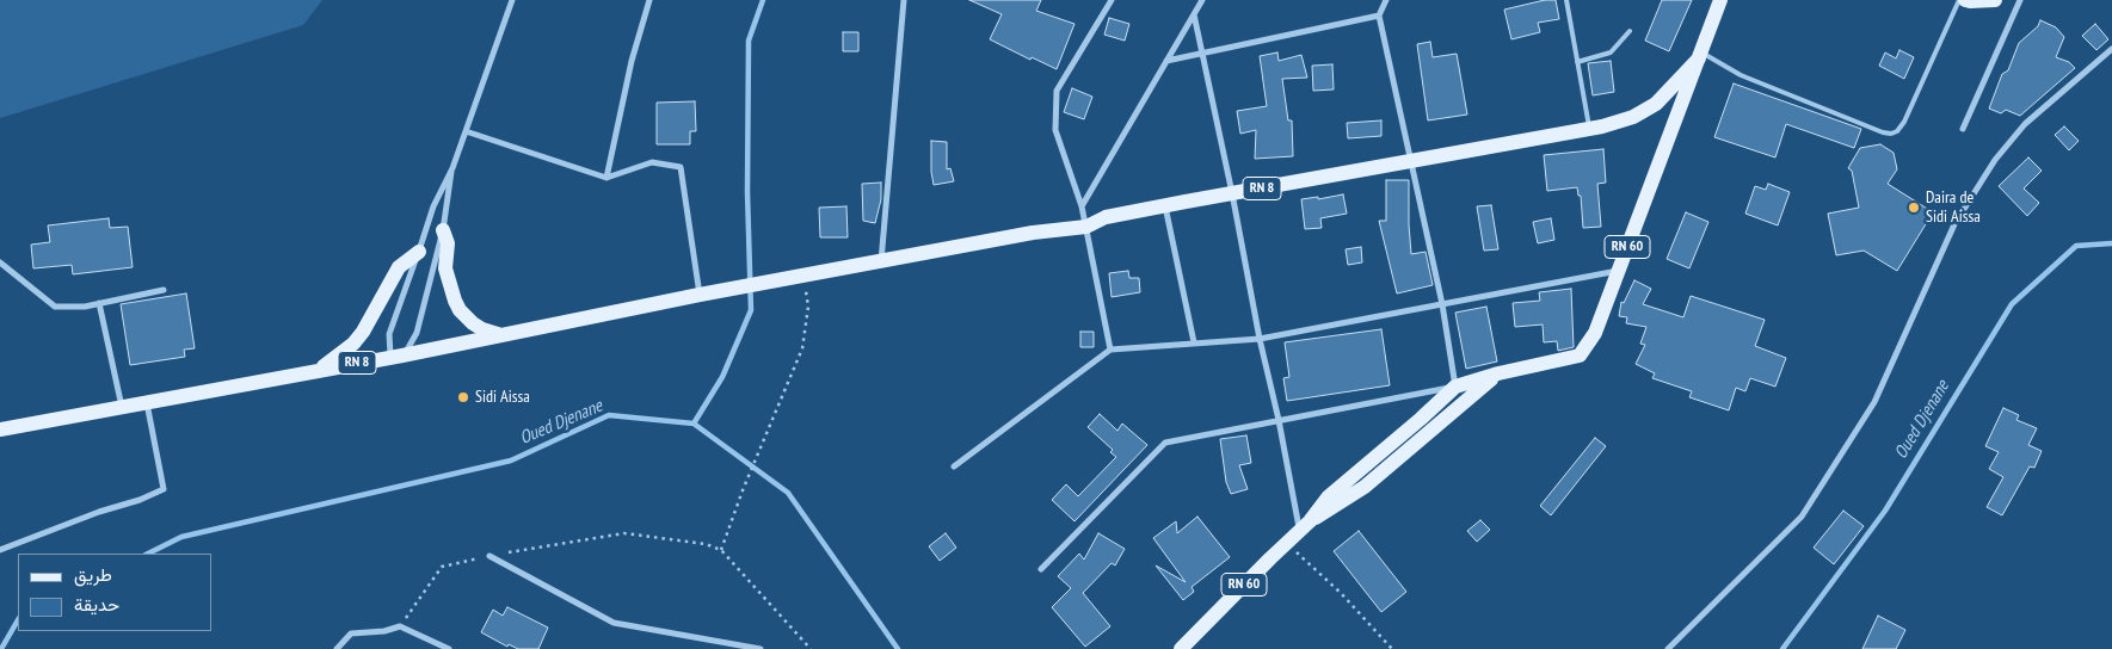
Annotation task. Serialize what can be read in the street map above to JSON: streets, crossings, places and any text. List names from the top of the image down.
{
  "streets": {
    "main road": ["RN 8", "RN 60"]
  },
  "crossings": [
    ["RN 8", "RN 60"]
  ],
  "water": ["Oued Djenane"],
  "places": ["Daira de Sidi Aissa", "Sidi Aissa"],
  "legend": ["طريق", "حديقة"]
}
